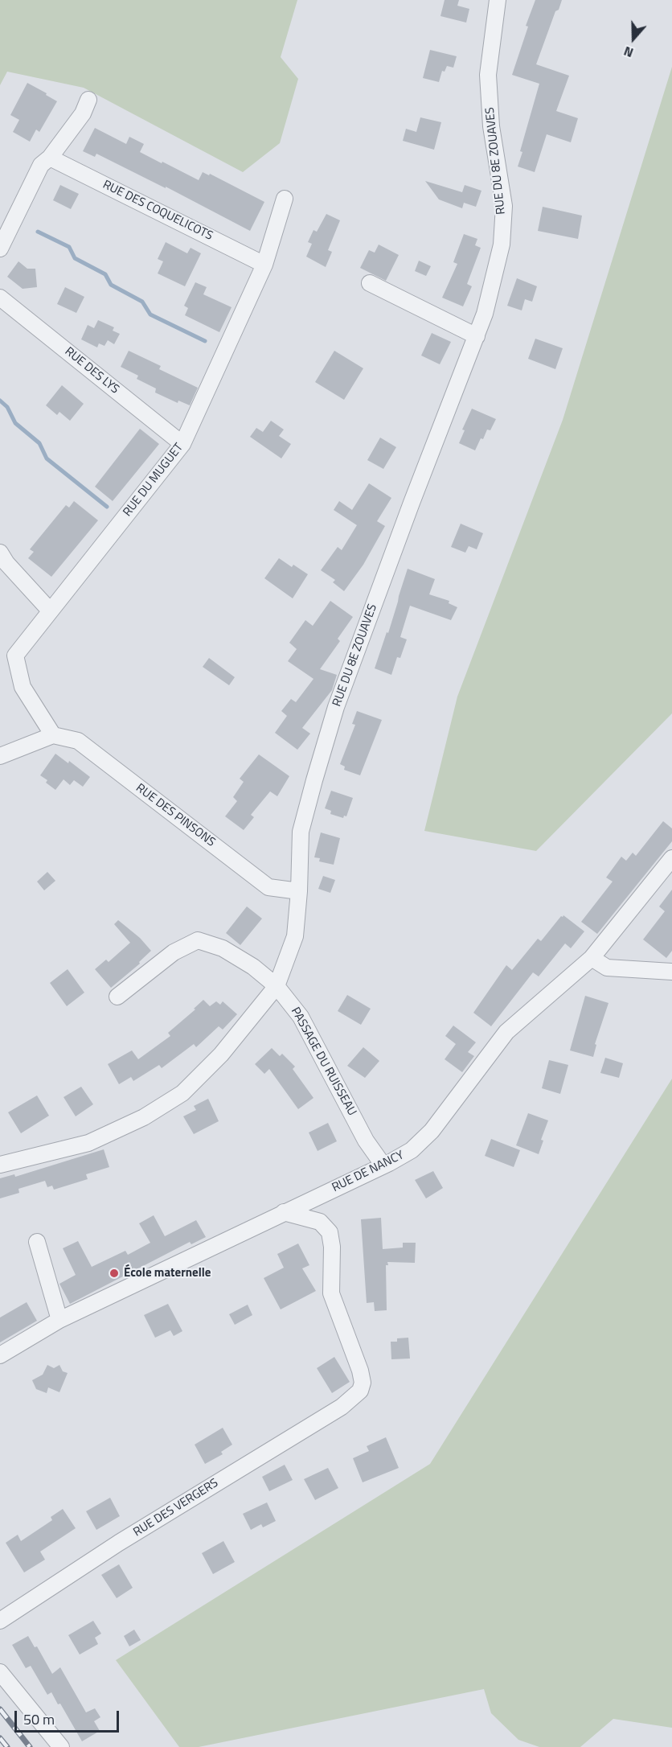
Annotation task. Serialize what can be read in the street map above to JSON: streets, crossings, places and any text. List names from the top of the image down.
{
  "streets": {
    "street": [
      "RUE DU 8E ZOUAVES",
      "RUE DES COQUELICOTS",
      "RUE DES LYS",
      "RUE DU MUGUET",
      "RUE DES PINSONS",
      "PASSAGE DU RUISSEAU",
      "RUE DE NANCY",
      "RUE DES VERGERS"
    ]
  },
  "crossings": [
    ["RUE DU 8E ZOUAVES", "RUE DES PINSONS"],
    ["RUE DU 8E ZOUAVES", "PASSAGE DU RUISSEAU"],
    ["RUE DES COQUELICOTS", "RUE DU MUGUET"],
    ["RUE DES LYS", "RUE DU MUGUET"],
    ["RUE DU MUGUET", "RUE DES PINSONS"],
    ["PASSAGE DU RUISSEAU", "RUE DE NANCY"],
    ["RUE DE NANCY", "RUE DES VERGERS"]
  ],
  "places": ["École maternelle"],
  "scale_bar": "50 m",
  "north": "bottom"
}
